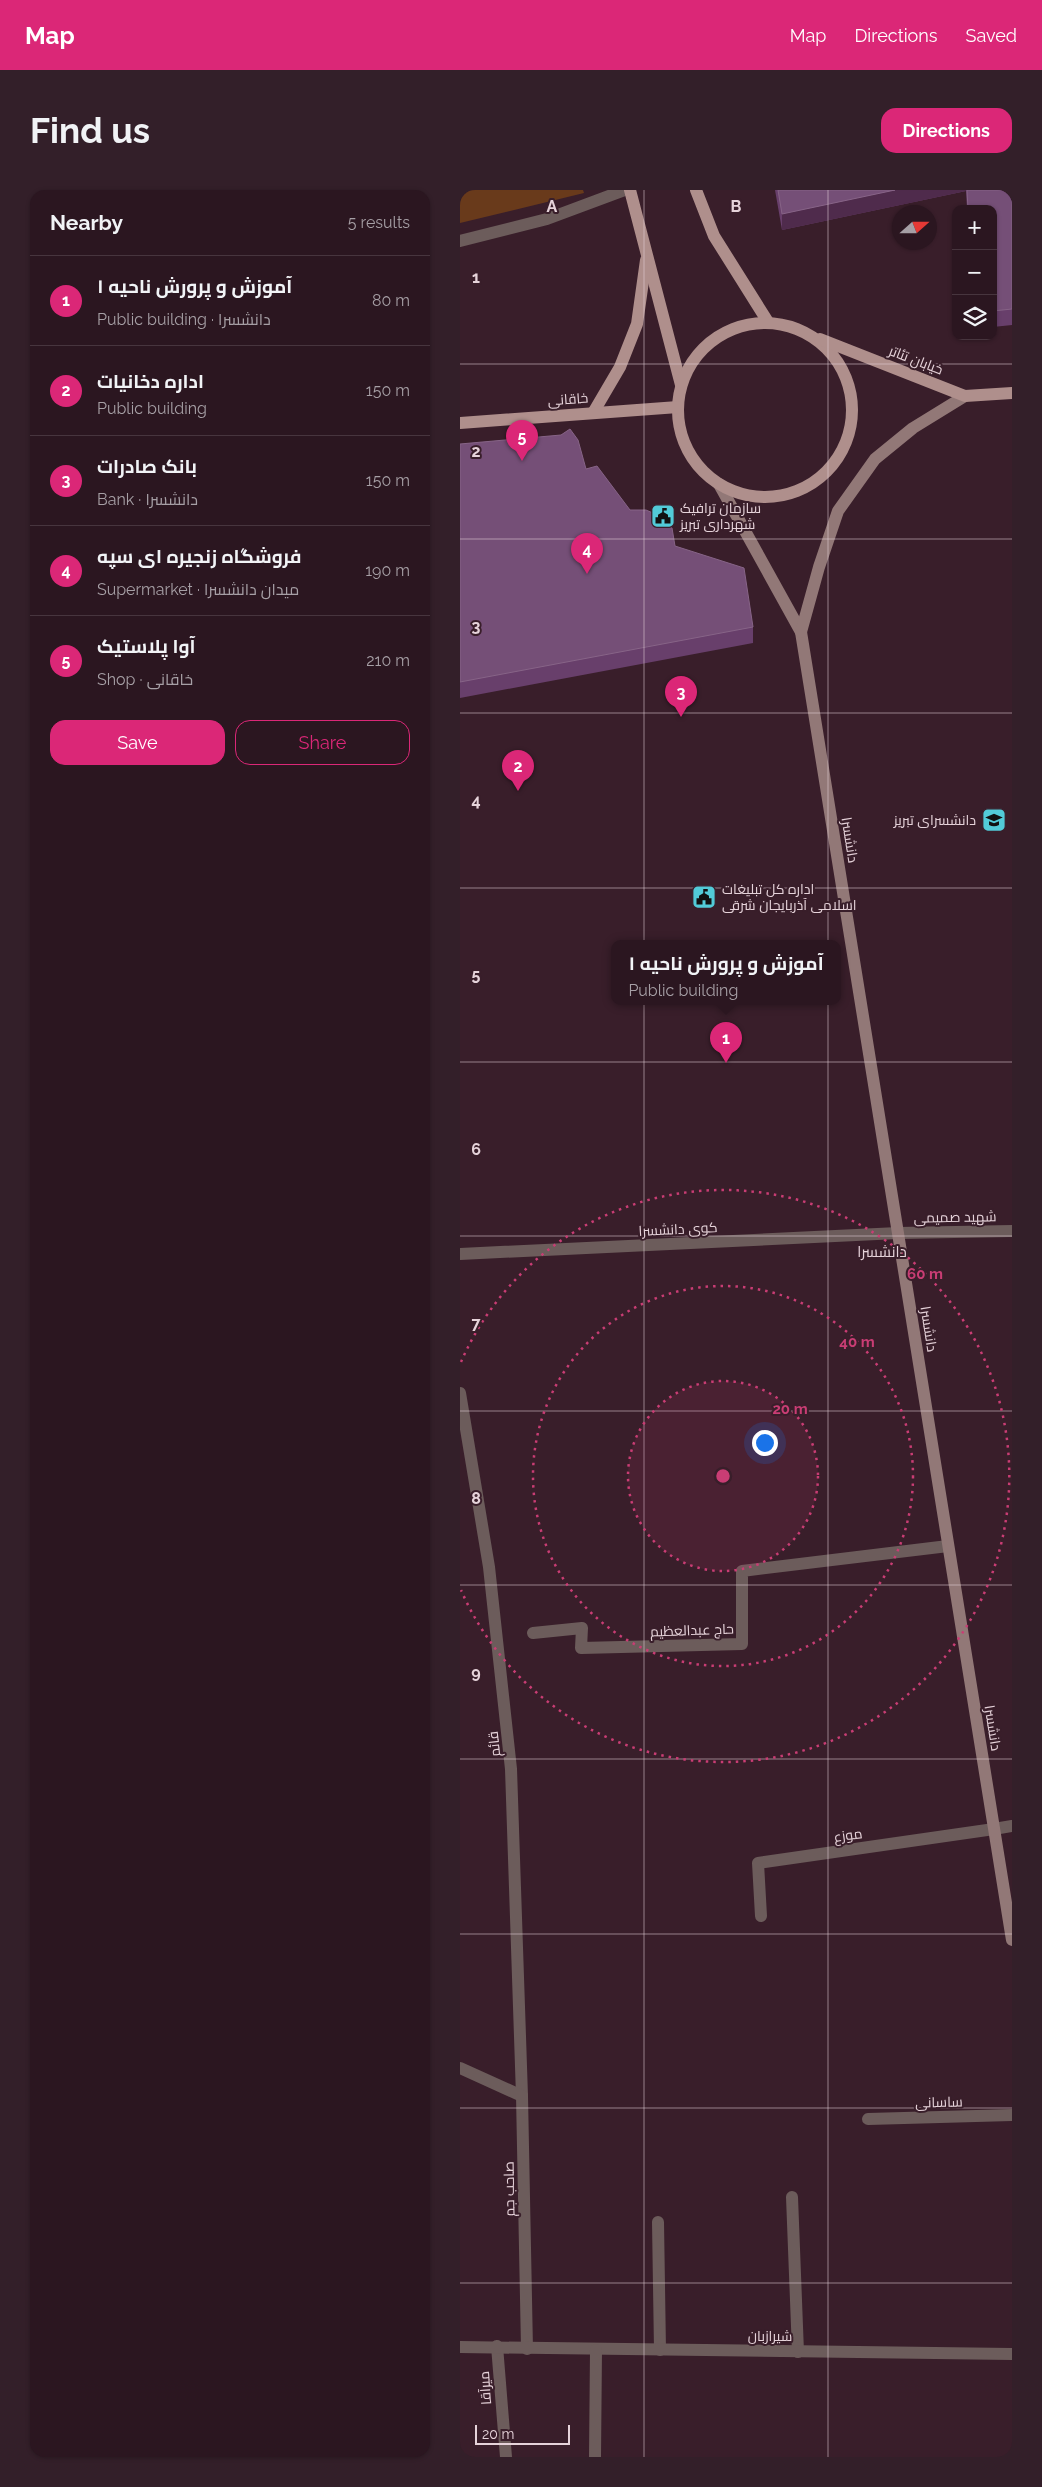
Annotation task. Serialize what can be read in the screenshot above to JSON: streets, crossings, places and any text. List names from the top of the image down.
{
  "streets": {
    "main road": ["خیابان تئاتر", "خاقانی", "دانشسرا"],
    "street": [
      "شهید صمیمی",
      "کوی دانشسرا",
      "حاج عبدالعظیم",
      "قائم",
      "موزع",
      "ساسانی",
      "صاحب جم",
      "شیرازبان",
      "میرآقا"
    ]
  },
  "crossings": [
    ["خیابان تئاتر", "خاقانی"],
    ["دانشسرا", "شهید صمیمی"],
    ["دانشسرا", "کوی دانشسرا"],
    ["دانشسرا", "حاج عبدالعظیم"],
    ["دانشسرا", "موزع"],
    ["شهید صمیمی", "کوی دانشسرا"],
    ["قائم", "صاحب جم"],
    ["صاحب جم", "شیرازبان"],
    ["شیرازبان", "میرآقا"]
  ],
  "districts": ["دانشسرا"],
  "places": {
    "public building": ["سازمان ترافیک شهرداری تبریز", "اداره کل تبلیغات اسلامی آذربایجان شرقی"],
    "school or university": ["دانشسرای تبریز"]
  },
  "scale_bar": "20 m",
  "north": "right",
  "page": {
    "header": "Map",
    "nav": ["Map", "Directions", "Saved"],
    "buttons": [
      "Directions",
      ["Save", "Share"]
    ],
    "title": "Find us",
    "heading": ["Nearby", "5 results"],
    "map_buttons": ["+", "−"],
    "list": [
      {
        "mark": "1",
        "name": "آموزش و پرورش ناحیه ۱",
        "note": "Public building · دانشسرا",
        "value": "80 m"
      },
      {
        "mark": "2",
        "name": "اداره دخانیات",
        "note": "Public building",
        "value": "150 m"
      },
      {
        "mark": "3",
        "name": "بانک صادرات",
        "note": "Bank · دانشسرا",
        "value": "150 m"
      },
      {
        "mark": "4",
        "name": "فروشگاه زنجیره ای سپه",
        "note": "Supermarket · میدان دانشسرا",
        "value": "190 m"
      },
      {
        "mark": "5",
        "name": "آوا پلاستیک",
        "note": "Shop · خاقانی",
        "value": "210 m"
      }
    ],
    "pins": [
      "5",
      "4",
      "3",
      "2",
      "1"
    ],
    "popup": ["آموزش و پرورش ناحیه ۱", "Public building"],
    "scale": "20 m"
  },
  "grid": {
    "columns": ["A", "B"],
    "rows": [
      "1",
      "2",
      "3",
      "4",
      "5",
      "6",
      "7",
      "8",
      "9"
    ]
  },
  "rings": ["60 m", "40 m", "20 m"]
}
